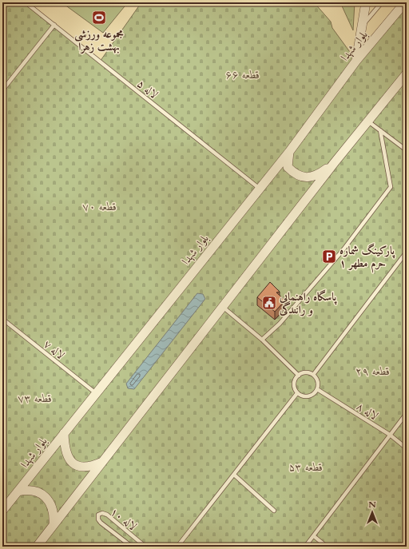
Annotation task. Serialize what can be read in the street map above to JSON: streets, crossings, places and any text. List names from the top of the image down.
{
  "streets": {
    "street": ["بلوار شهدا"],
    "lane": [
      "لاله ۵",
      "لاله ۷",
      "لاله ۸",
      "لاله ۱۰"
    ]
  },
  "crossings": [
    ["بلوار شهدا", "لاله ۵"],
    ["بلوار شهدا", "لاله ۷"]
  ],
  "parks": [
    "قطعه ۶۶",
    "قطعه ۷۰",
    "قطعه ۲۹",
    "قطعه ۷۳",
    "قطعه ۵۳"
  ],
  "places": {
    "sports": ["مجموعه ورزشی بهشت زهرا"],
    "parking": ["پارکینگ شماره ۱ حرم مطهر"],
    "public building": ["پاسگاه راهنمایی و رانندگی"]
  },
  "north": "top"
}
